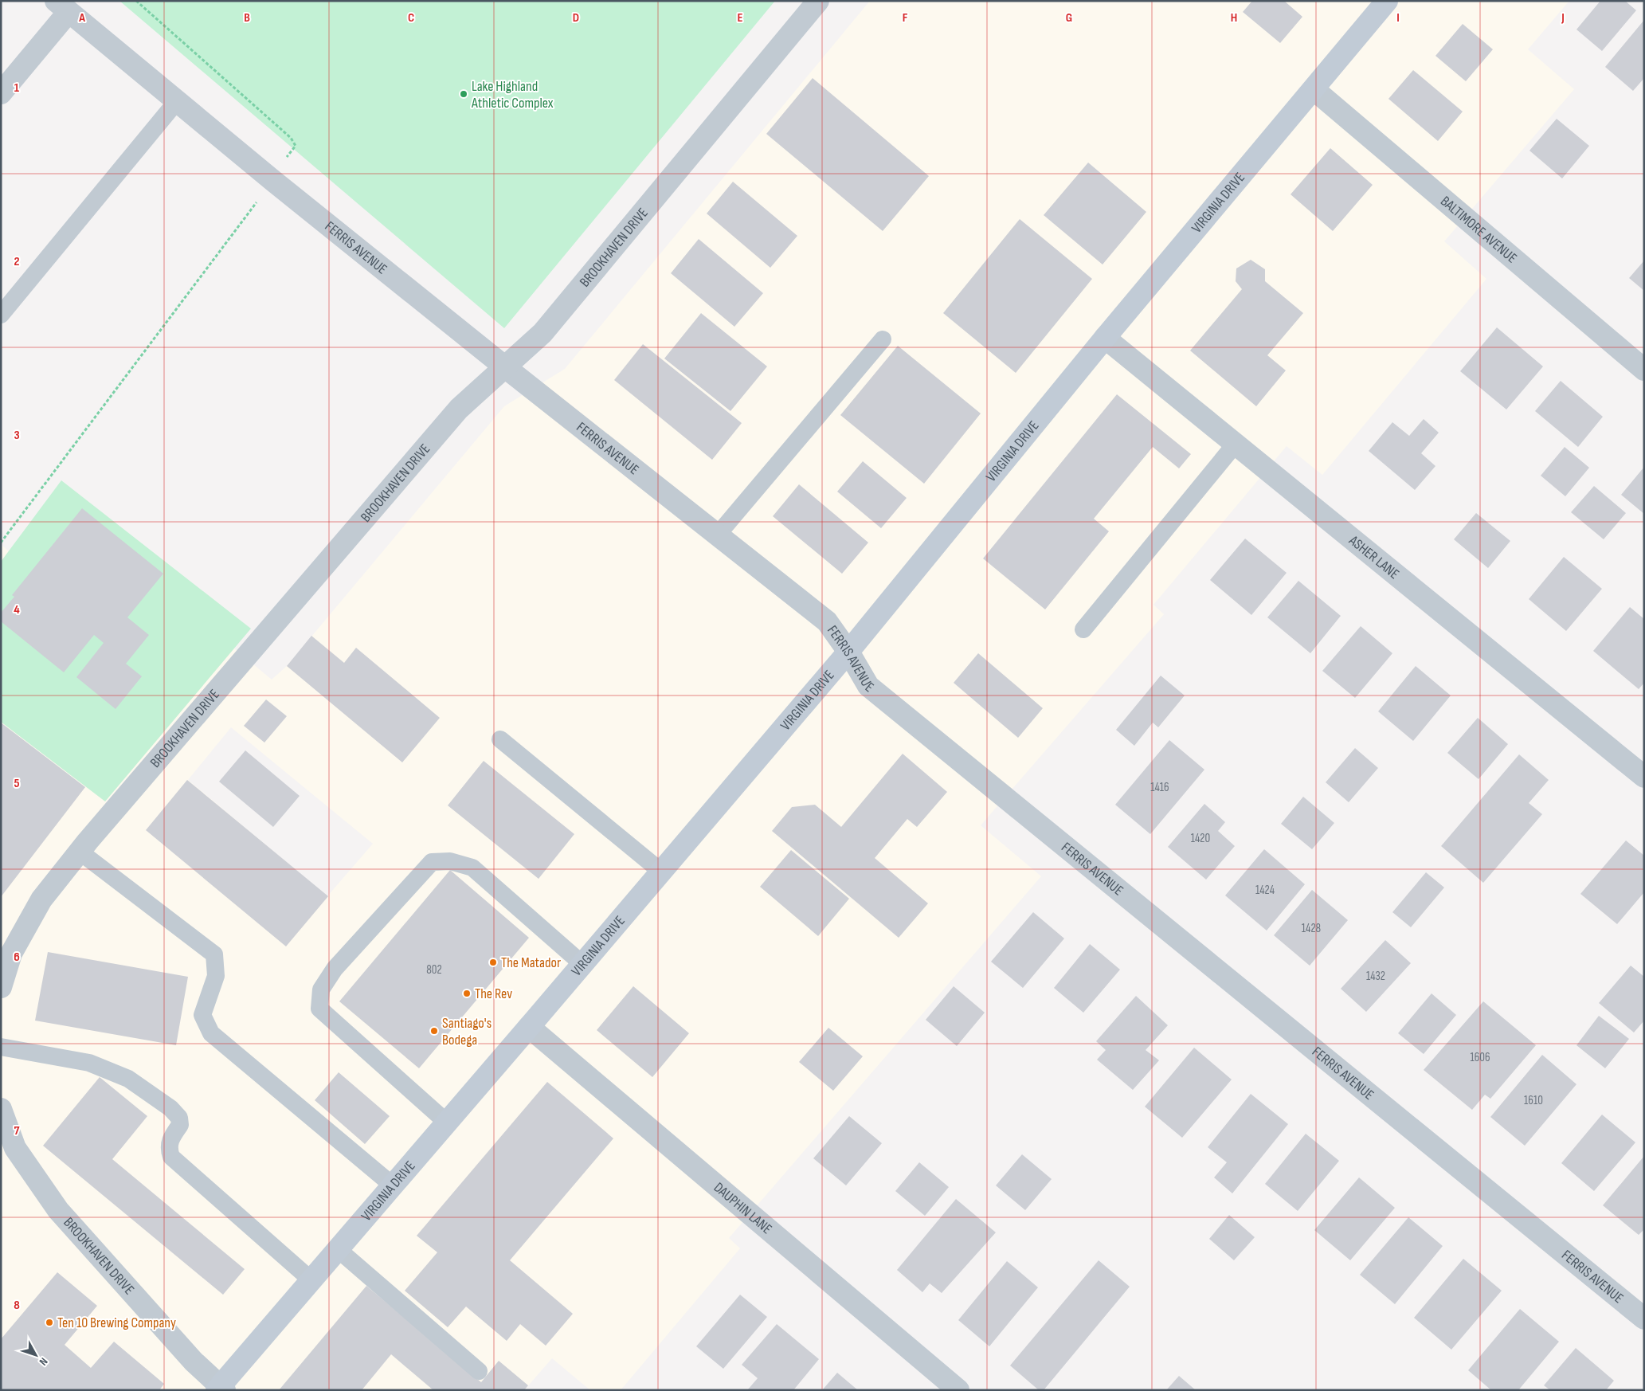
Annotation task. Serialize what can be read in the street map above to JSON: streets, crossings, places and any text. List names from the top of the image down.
{
  "streets": {
    "street": [
      "VIRGINIA DRIVE",
      "BALTIMORE AVENUE",
      "FERRIS AVENUE",
      "BROOKHAVEN DRIVE",
      "ASHER LANE",
      "DAUPHIN LANE"
    ]
  },
  "crossings": [
    ["VIRGINIA DRIVE", "BALTIMORE AVENUE"],
    ["VIRGINIA DRIVE", "FERRIS AVENUE"],
    ["VIRGINIA DRIVE", "BROOKHAVEN DRIVE"],
    ["VIRGINIA DRIVE", "ASHER LANE"],
    ["VIRGINIA DRIVE", "DAUPHIN LANE"],
    ["FERRIS AVENUE", "BROOKHAVEN DRIVE"]
  ],
  "places": [
    "Lake Highland Athletic Complex",
    "The Matador",
    "The Rev",
    "Santiago's Bodega",
    "Ten 10 Brewing Company"
  ],
  "house_numbers": [
    "1416",
    "1420",
    "1424",
    "1428",
    "802",
    "1432",
    "1606",
    "1610"
  ],
  "north": "bottom right",
  "grid": {
    "columns": [
      "A",
      "B",
      "C",
      "D",
      "E",
      "F",
      "G",
      "H",
      "I",
      "J"
    ],
    "rows": [
      "1",
      "2",
      "3",
      "4",
      "5",
      "6",
      "7",
      "8"
    ]
  }
}
